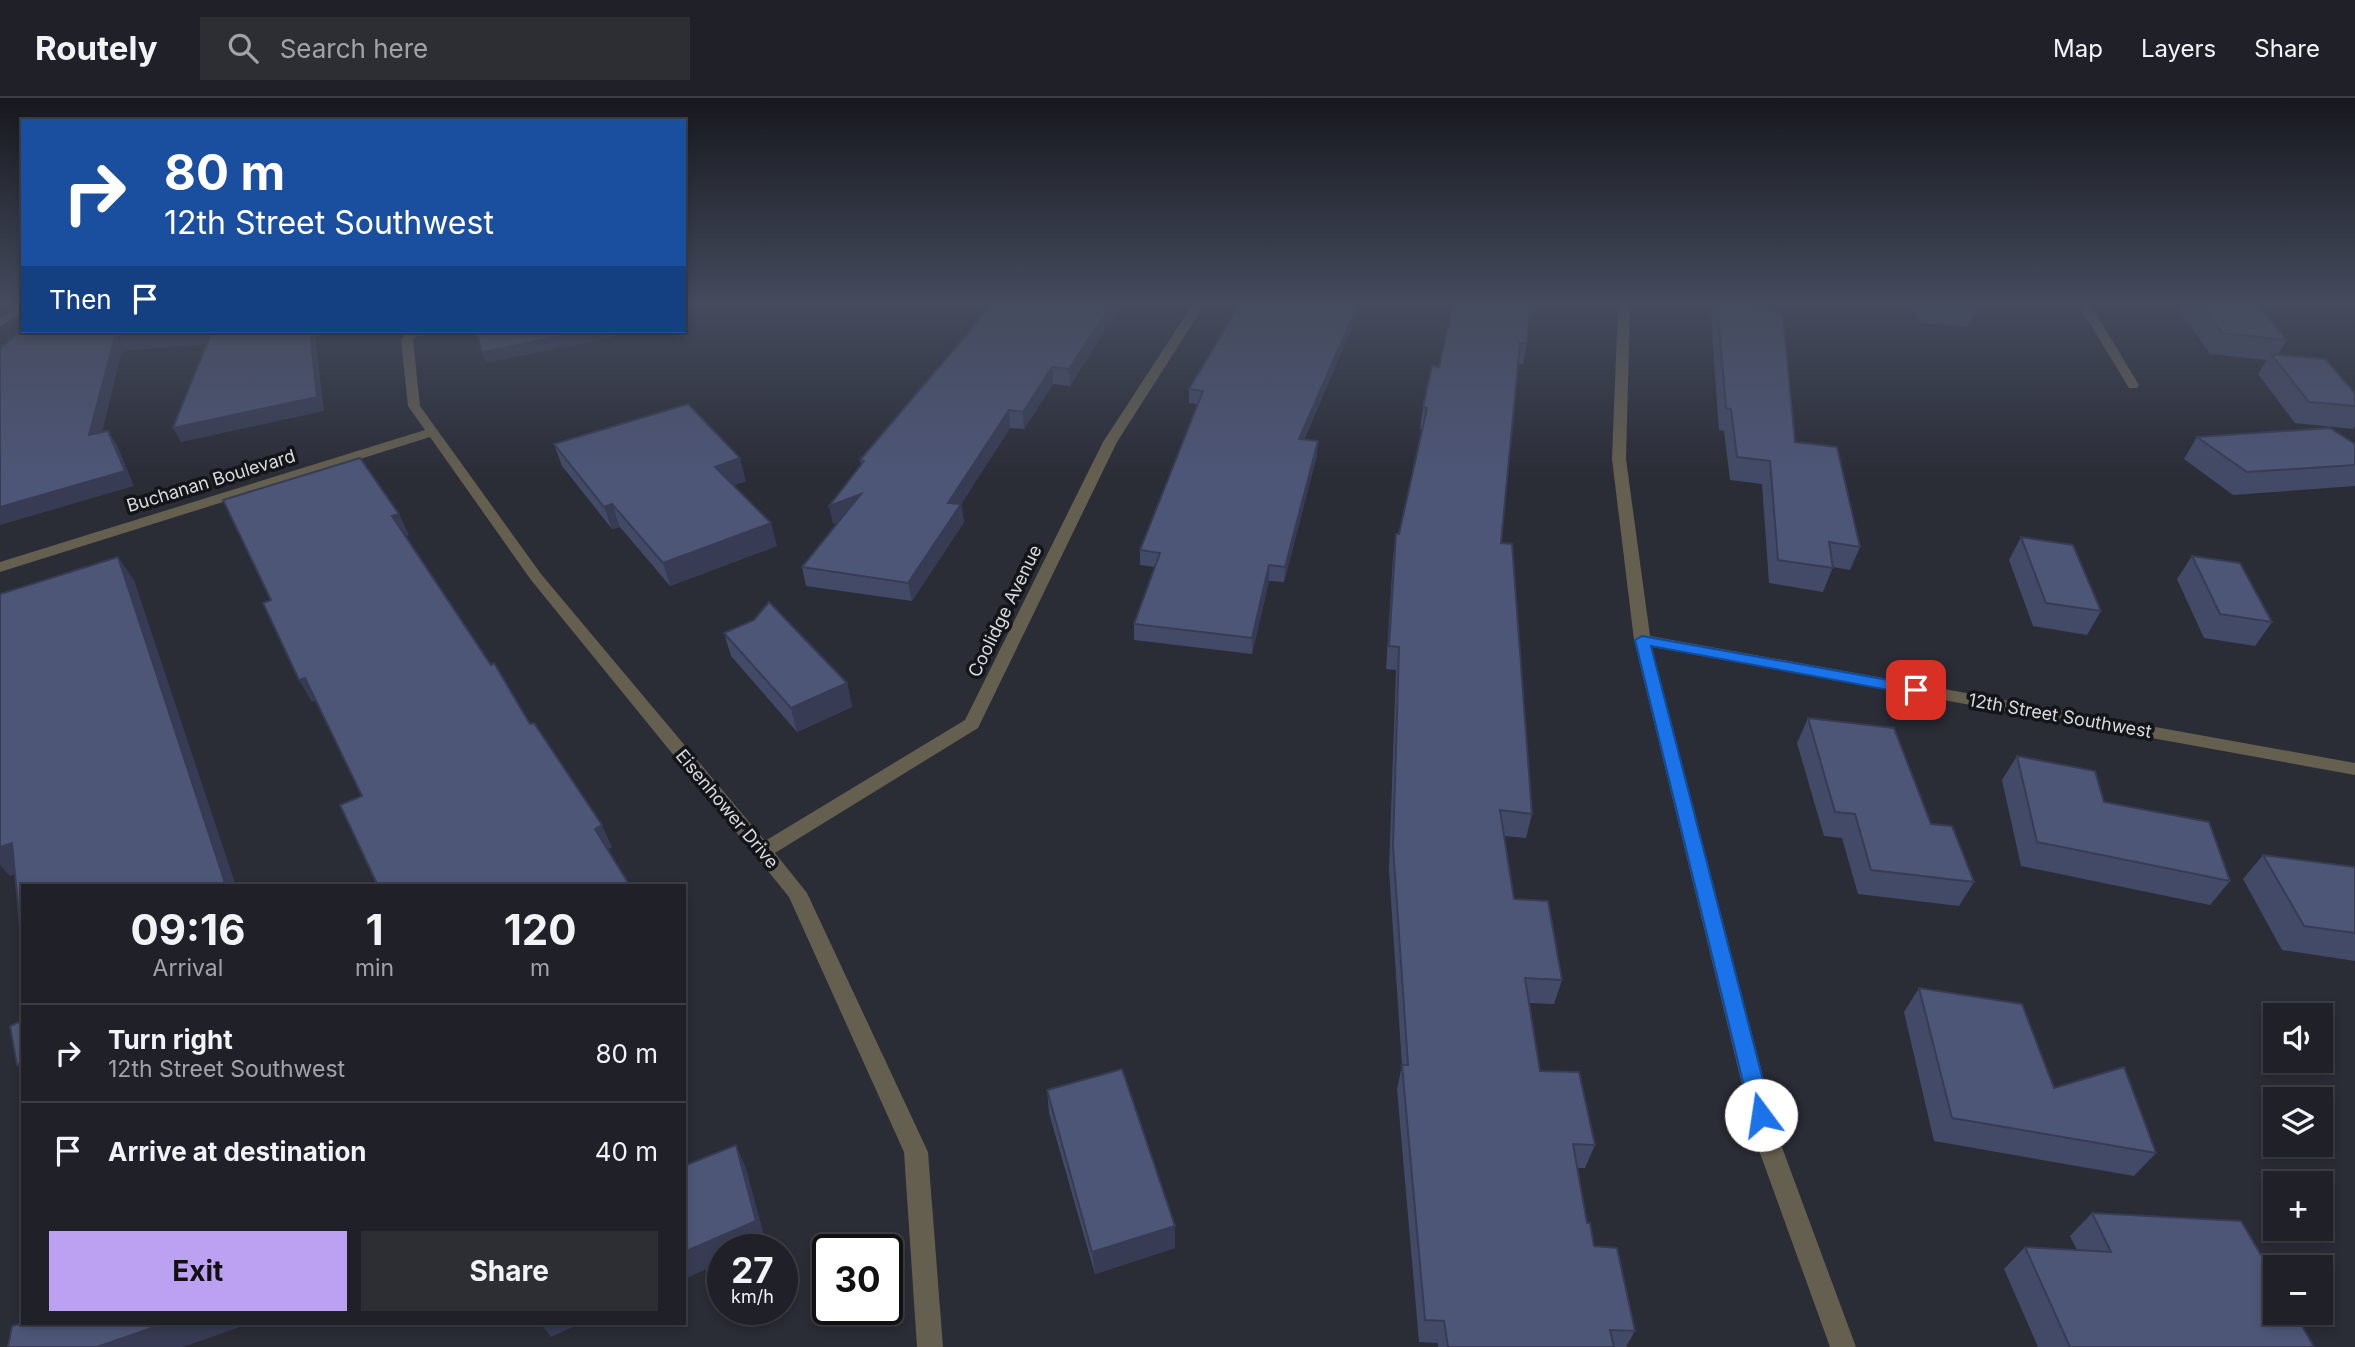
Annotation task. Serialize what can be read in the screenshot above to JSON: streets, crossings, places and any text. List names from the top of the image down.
{
  "streets": {
    "street": [
      "Buchanan Boulevard",
      "Coolidge Avenue",
      "12th Street Southwest",
      "Eisenhower Drive"
    ]
  },
  "crossings": [
    ["Buchanan Boulevard", "Eisenhower Drive"],
    ["Coolidge Avenue", "Eisenhower Drive"]
  ],
  "page": {
    "header": "Routely",
    "search": "Search here",
    "nav": ["Map", "Layers", "Share"],
    "turn": ["80 m", "12th Street Southwest"],
    "then": "Then",
    "eta": [
      "09:16",
      "Arrival",
      "1",
      "min",
      "120",
      "m"
    ],
    "map_buttons": ["+", "−"],
    "list": [
      {
        "name": "Turn right",
        "note": "12th Street Southwest",
        "value": "80 m"
      },
      {
        "name": "Arrive at destination",
        "value": "40 m"
      }
    ],
    "buttons": ["Exit", "Share"],
    "speed": "27 km/h",
    "limit": "30"
  }
}
